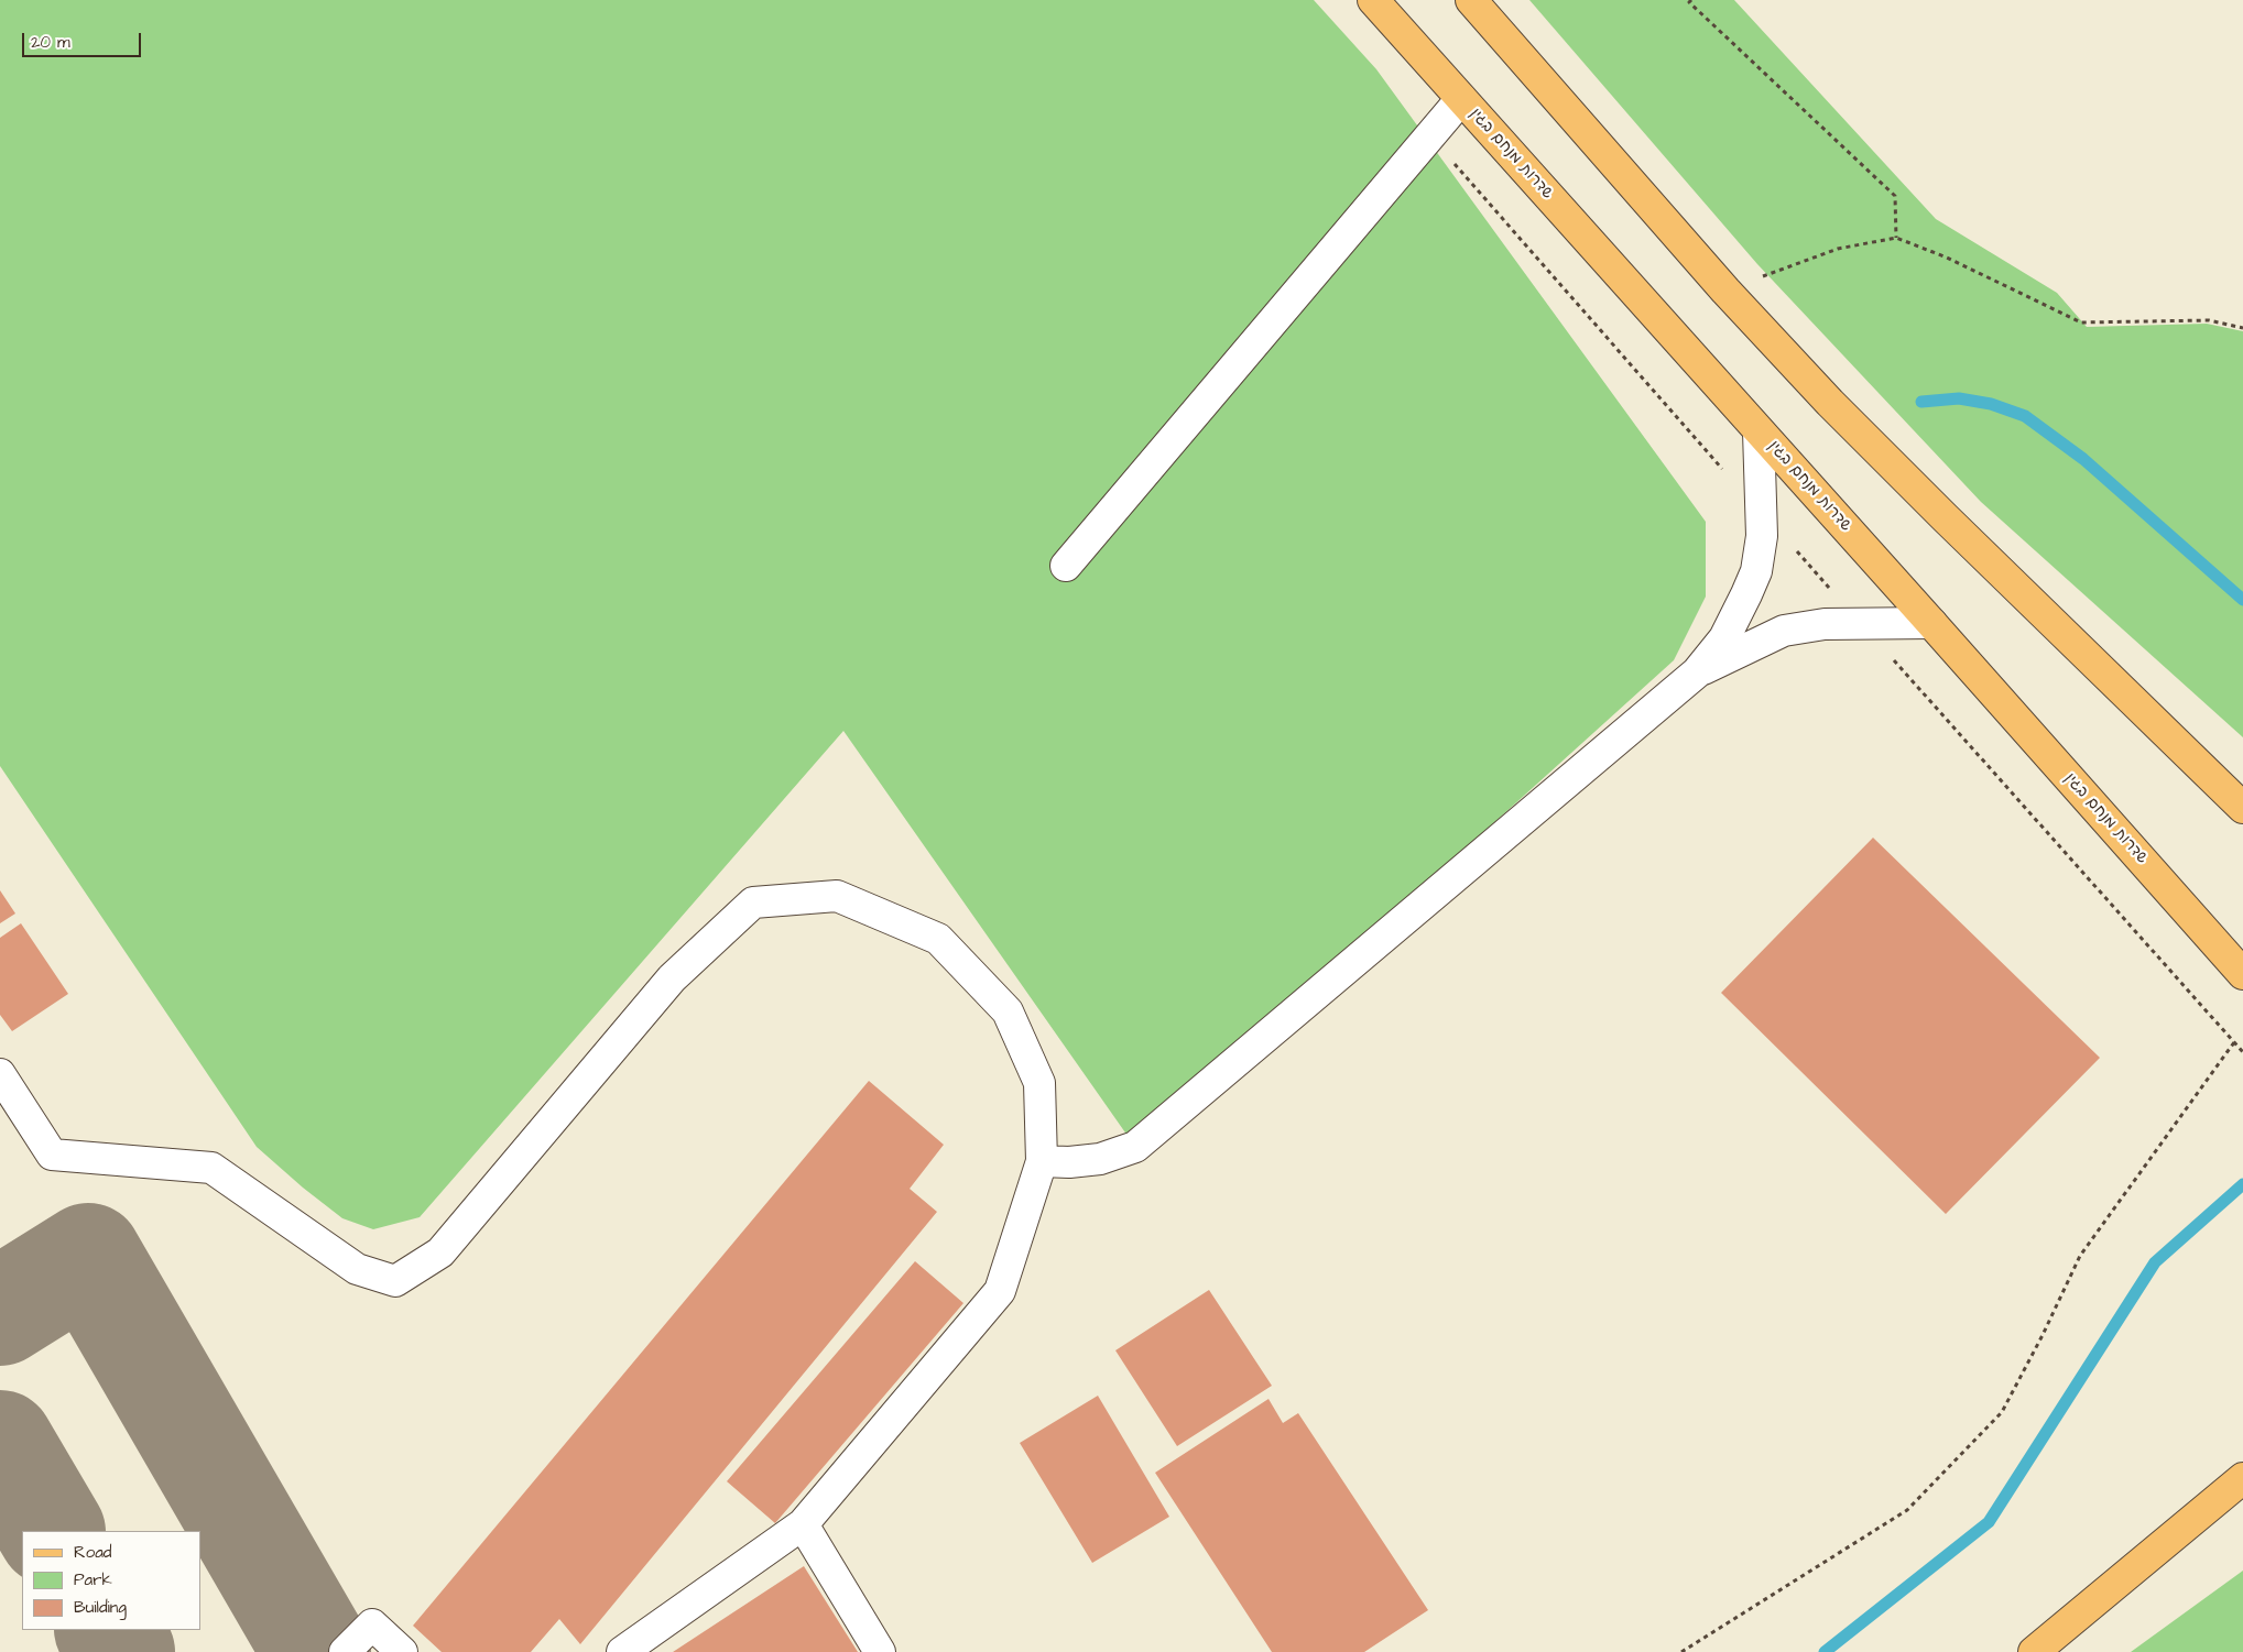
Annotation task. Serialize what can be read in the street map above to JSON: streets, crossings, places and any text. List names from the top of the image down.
{
  "streets": {
    "main road": ["שדרות מנחם בגין"]
  },
  "legend": ["Road", "Park", "Building"],
  "scale_bar": "20 m"
}
